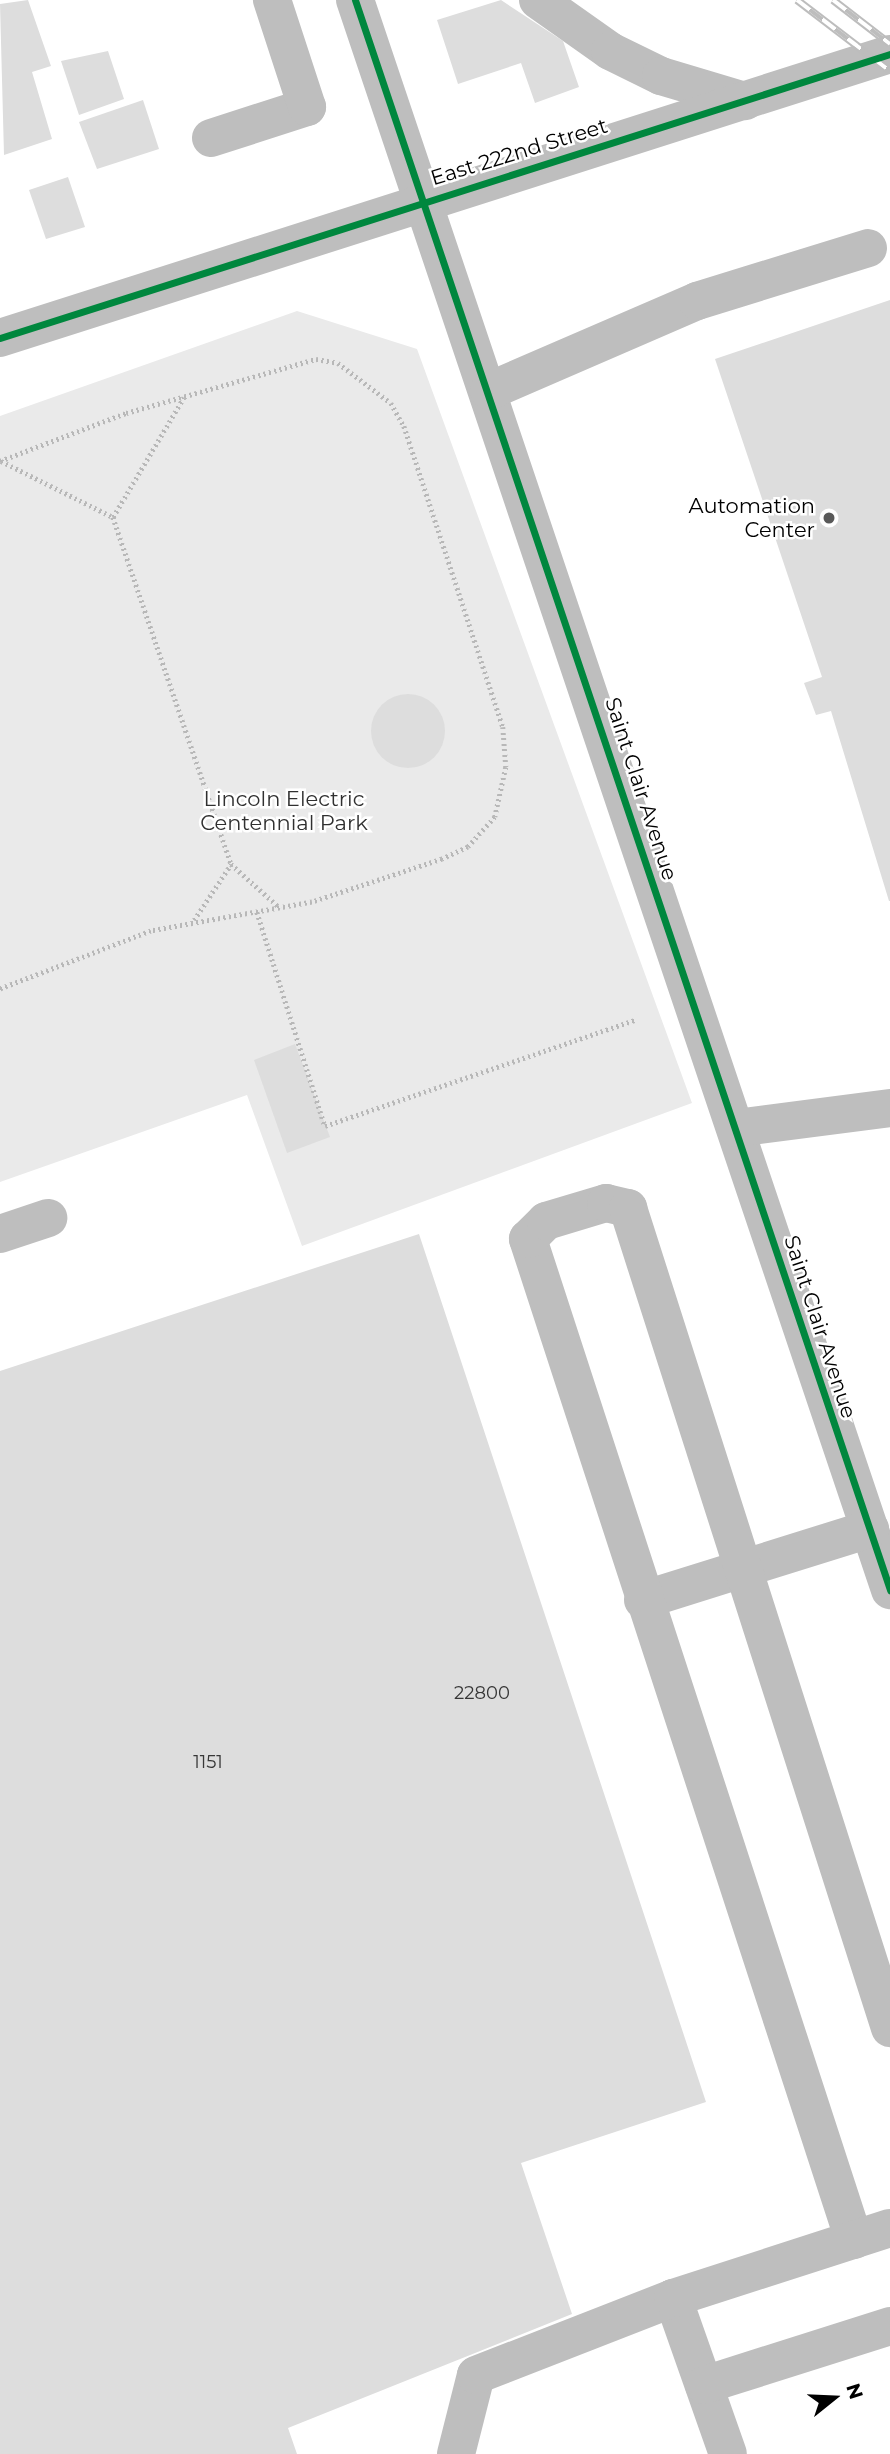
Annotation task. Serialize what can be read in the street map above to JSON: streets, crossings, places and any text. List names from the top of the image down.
{
  "streets": {
    "street": ["East 222nd Street", "Saint Clair Avenue"]
  },
  "crossings": [
    ["East 222nd Street", "Saint Clair Avenue"]
  ],
  "parks": ["Lincoln Electric Centennial Park"],
  "places": ["Automation Center"],
  "house_numbers": ["22800", "1151"],
  "north": "right"
}
